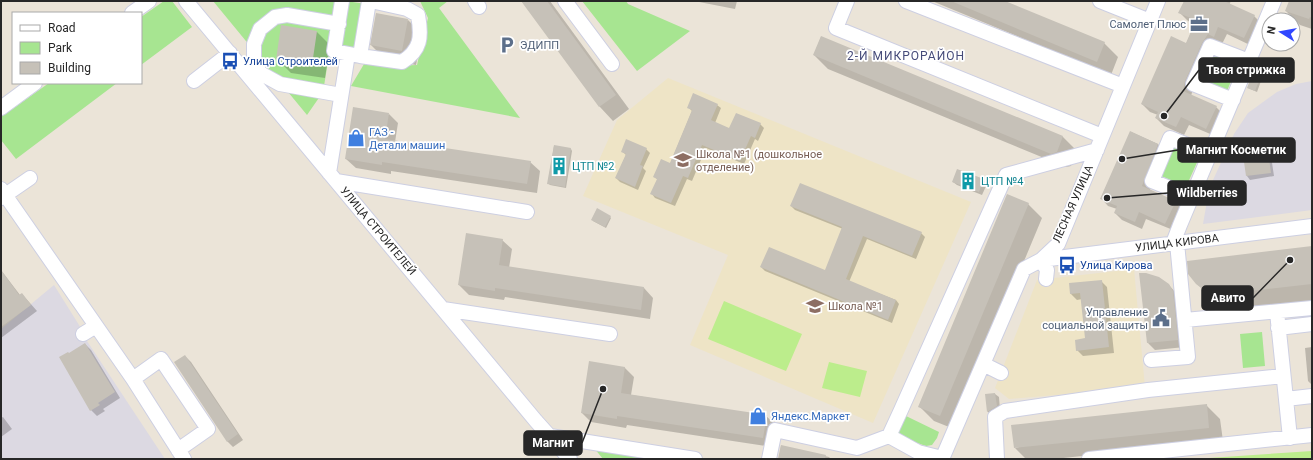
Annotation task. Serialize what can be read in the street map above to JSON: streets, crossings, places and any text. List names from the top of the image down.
{
  "streets": {
    "street": ["ЛЕСНАЯ УЛИЦА", "УЛИЦА СТРОИТЕЛЕЙ", "УЛИЦА КИРОВА"]
  },
  "crossings": [
    ["ЛЕСНАЯ УЛИЦА", "УЛИЦА КИРОВА"]
  ],
  "districts": ["2-Й МИКРОРАЙОН"],
  "places": {
    "office": ["Самолет Плюс"],
    "parking": ["ЭДИПП"],
    "bus stop": ["Улица Строителей", "Улица Кирова"],
    "other": [
      "Твоя стрижка",
      "Магнит Косметик",
      "Wildberries",
      "Авито",
      "Магнит"
    ],
    "shop": ["ГАЗ - Детали машин", "Яндекс.Маркет"],
    "school or university": ["Школа №1 (дошкольное отделение)", "Школа №1"],
    "building": ["ЦТП №2", "ЦТП №4"],
    "public building": ["Управление социальной защиты"]
  },
  "legend": ["Road", "Park", "Building"],
  "north": "left"
}
